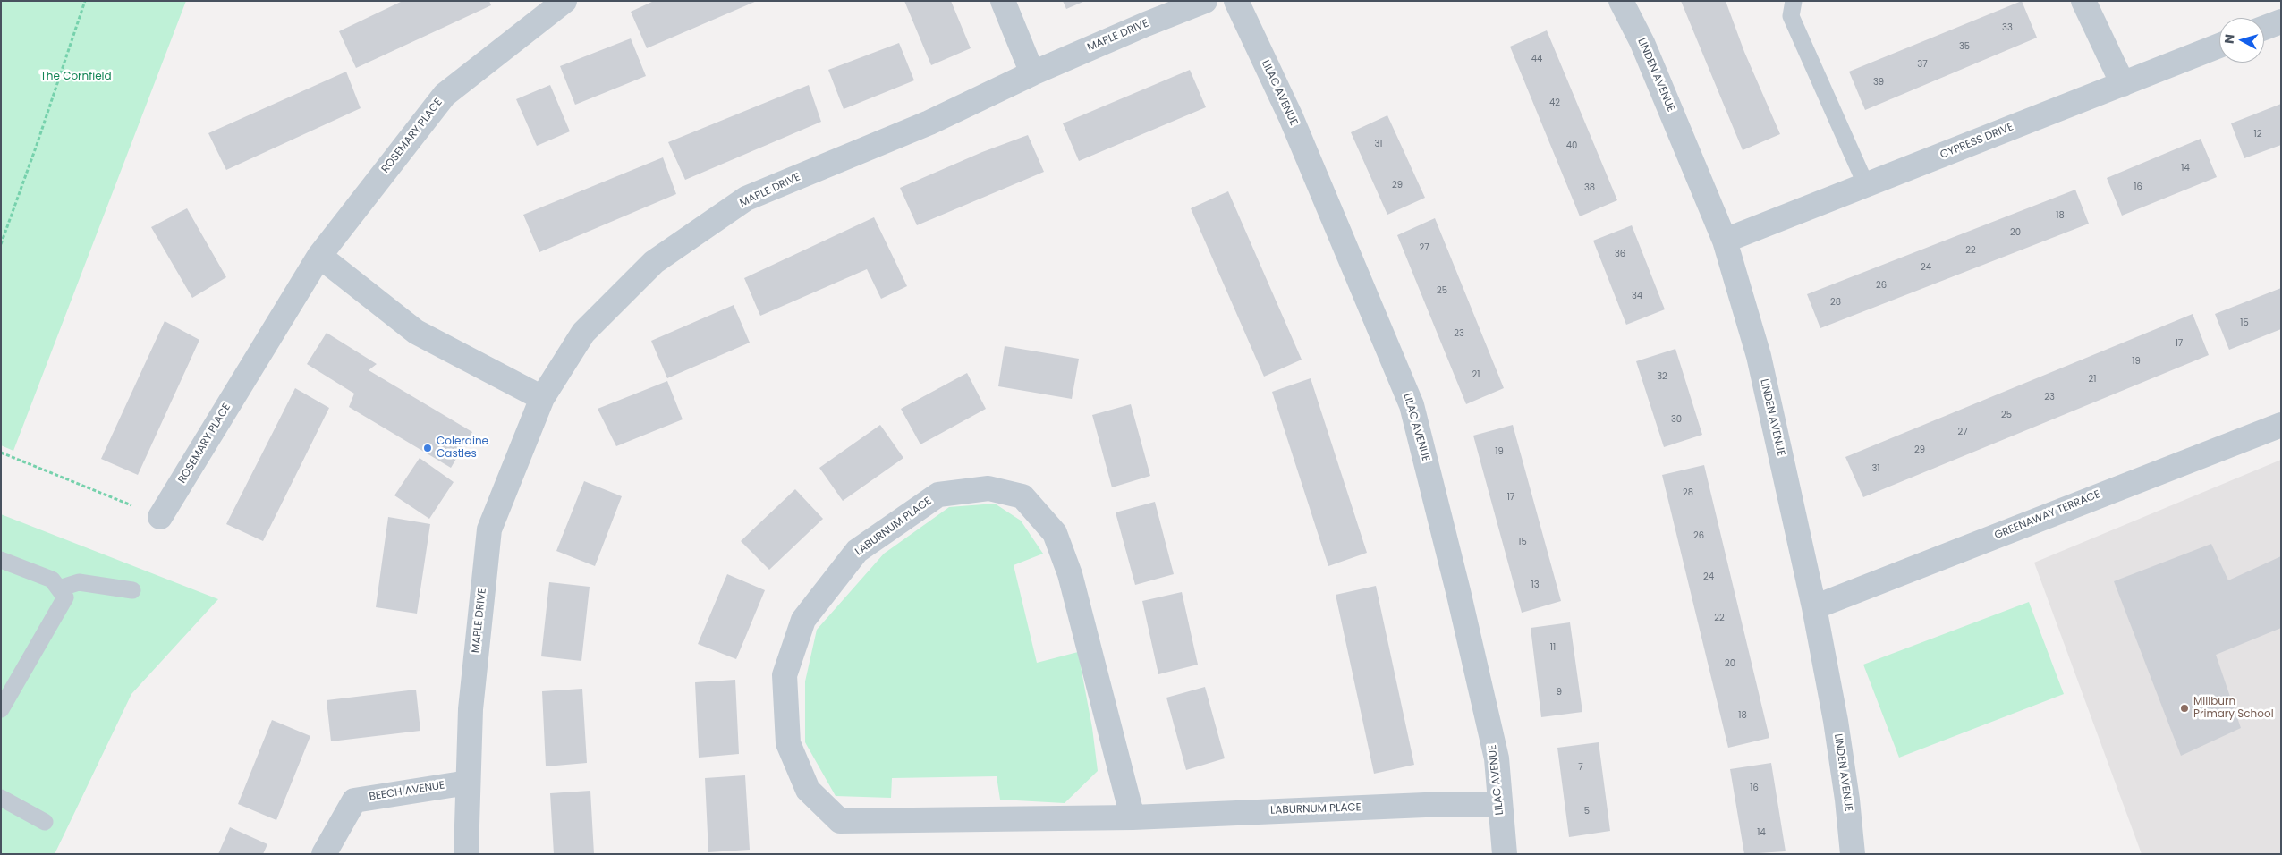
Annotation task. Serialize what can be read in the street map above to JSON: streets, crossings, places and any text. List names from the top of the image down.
{
  "streets": {
    "street": [
      "MAPLE DRIVE",
      "LINDEN AVENUE",
      "LILAC AVENUE",
      "ROSEMARY PLACE",
      "CYPRESS DRIVE",
      "GREENAWAY TERRACE",
      "LABURNUM PLACE",
      "BEECH AVENUE"
    ]
  },
  "crossings": [
    ["MAPLE DRIVE", "BEECH AVENUE"],
    ["LINDEN AVENUE", "CYPRESS DRIVE"],
    ["LINDEN AVENUE", "GREENAWAY TERRACE"],
    ["LILAC AVENUE", "LABURNUM PLACE"]
  ],
  "parks": ["The Cornfield"],
  "places": ["Coleraine Castles", "Millburn Primary School"],
  "house_numbers": [
    "33",
    "35",
    "44",
    "37",
    "39",
    "42",
    "12",
    "31",
    "40",
    "14",
    "29",
    "16",
    "38",
    "18",
    "20",
    "27",
    "22",
    "36",
    "24",
    "26",
    "25",
    "34",
    "28",
    "15",
    "23",
    "17",
    "19",
    "21",
    "32",
    "21",
    "23",
    "25",
    "30",
    "27",
    "29",
    "19",
    "31",
    "28",
    "17",
    "26",
    "15",
    "24",
    "13",
    "22",
    "11",
    "20",
    "9",
    "18",
    "7",
    "16",
    "5",
    "14"
  ],
  "north": "left"
}
